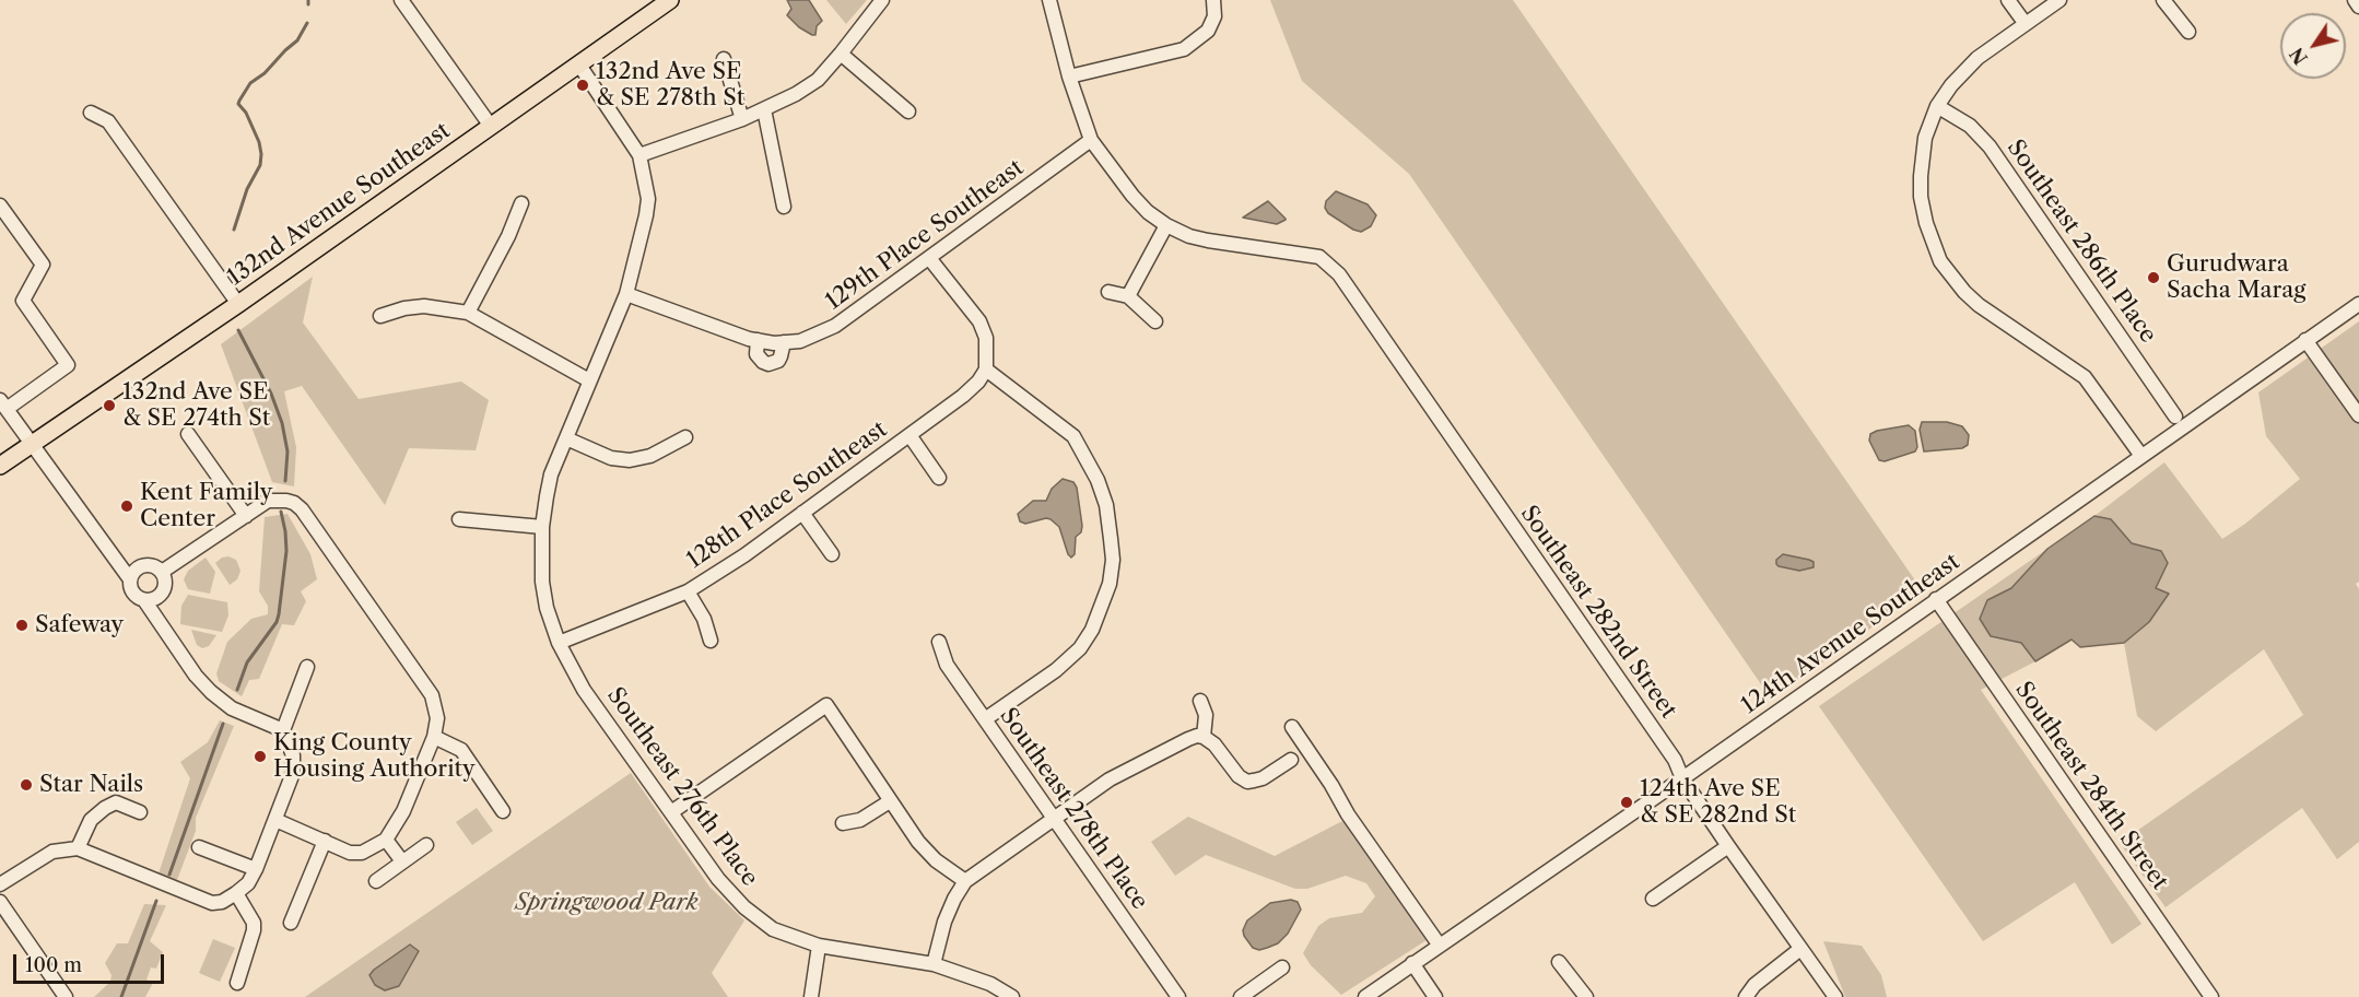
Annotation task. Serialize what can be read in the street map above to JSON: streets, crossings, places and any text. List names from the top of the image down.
{
  "streets": {
    "main road": ["132nd Avenue Southeast"],
    "street": [
      "129th Place Southeast",
      "Southeast 286th Place",
      "128th Place Southeast",
      "Southeast 282nd Street",
      "124th Avenue Southeast",
      "Southeast 284th Street",
      "Southeast 276th Place",
      "Southeast 278th Place"
    ]
  },
  "crossings": [
    ["128th Place Southeast", "Southeast 276th Place"],
    ["Southeast 282nd Street", "124th Avenue Southeast"],
    ["124th Avenue Southeast", "Southeast 284th Street"]
  ],
  "parks": ["Springwood Park"],
  "places": [
    "132nd Ave SE & SE 278th St",
    "Gurudwara Sacha Marag",
    "132nd Ave SE & SE 274th St",
    "Kent Family Center",
    "Safeway",
    "King County Housing Authority",
    "Star Nails",
    "124th Ave SE & SE 282nd St"
  ],
  "scale_bar": "100 m",
  "north": "bottom left"
}
